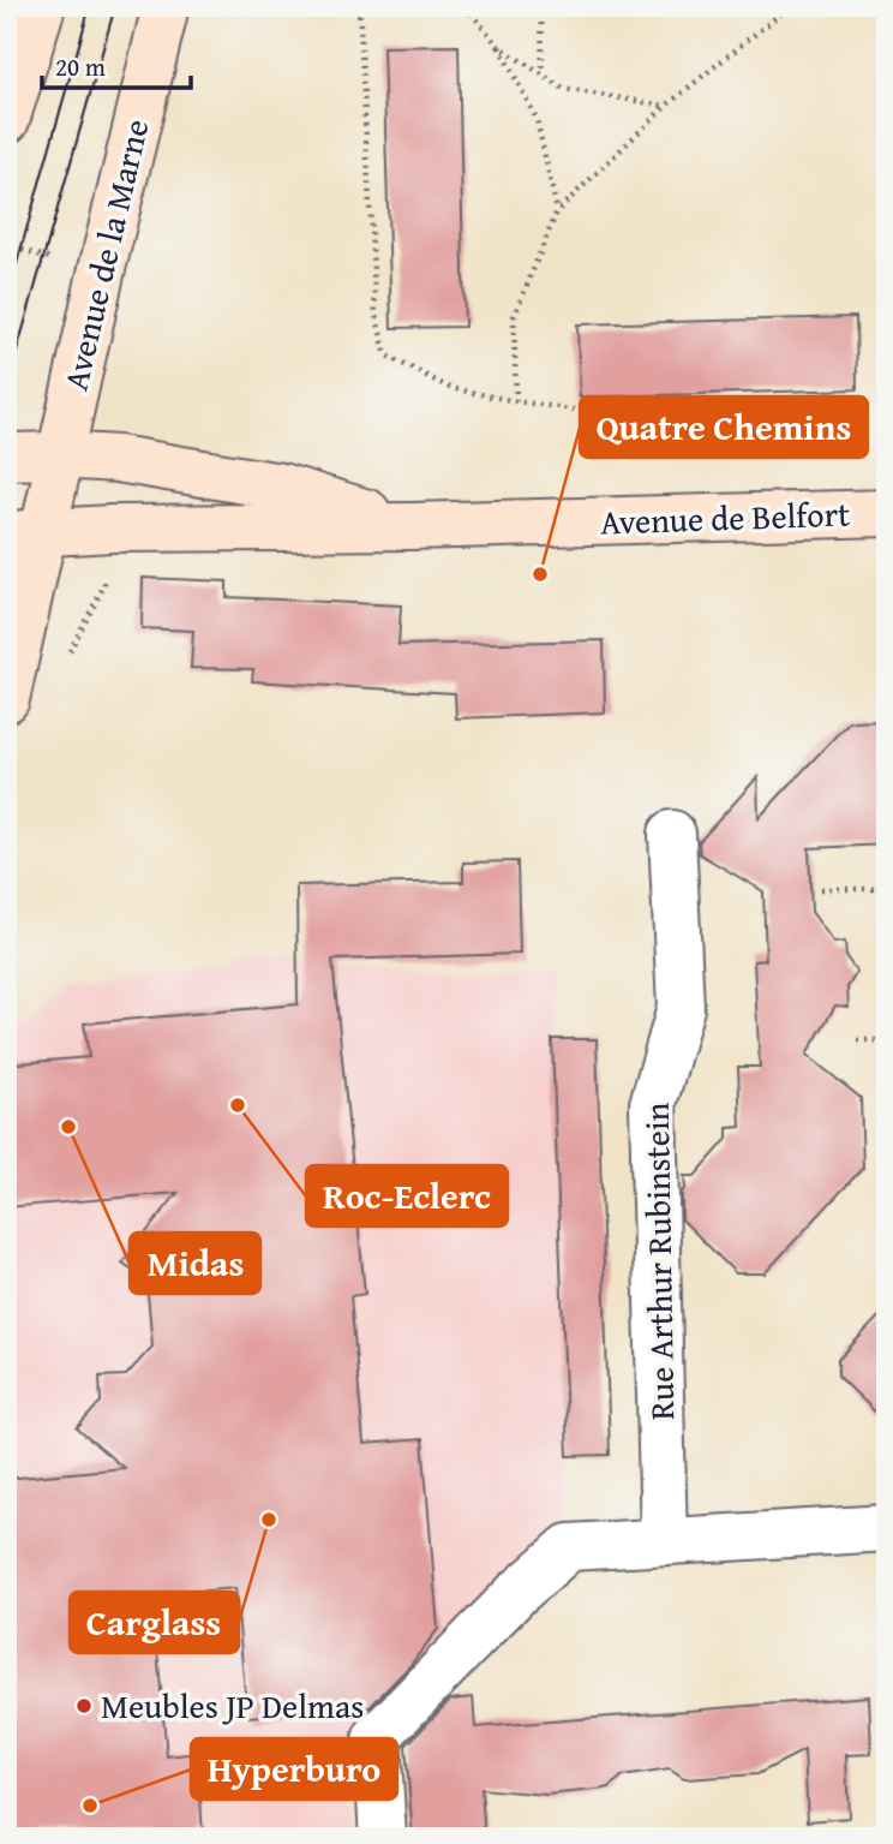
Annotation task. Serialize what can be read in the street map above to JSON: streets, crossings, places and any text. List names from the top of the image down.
{
  "streets": {
    "main road": ["Avenue de la Marne", "Avenue de Belfort"],
    "street": ["Rue Arthur Rubinstein"]
  },
  "crossings": [
    ["Avenue de la Marne", "Avenue de Belfort"]
  ],
  "places": [
    "Quatre Chemins",
    "Roc-Eclerc",
    "Midas",
    "Carglass",
    "Meubles JP Delmas",
    "Hyperburo"
  ],
  "scale_bar": "20 m"
}
